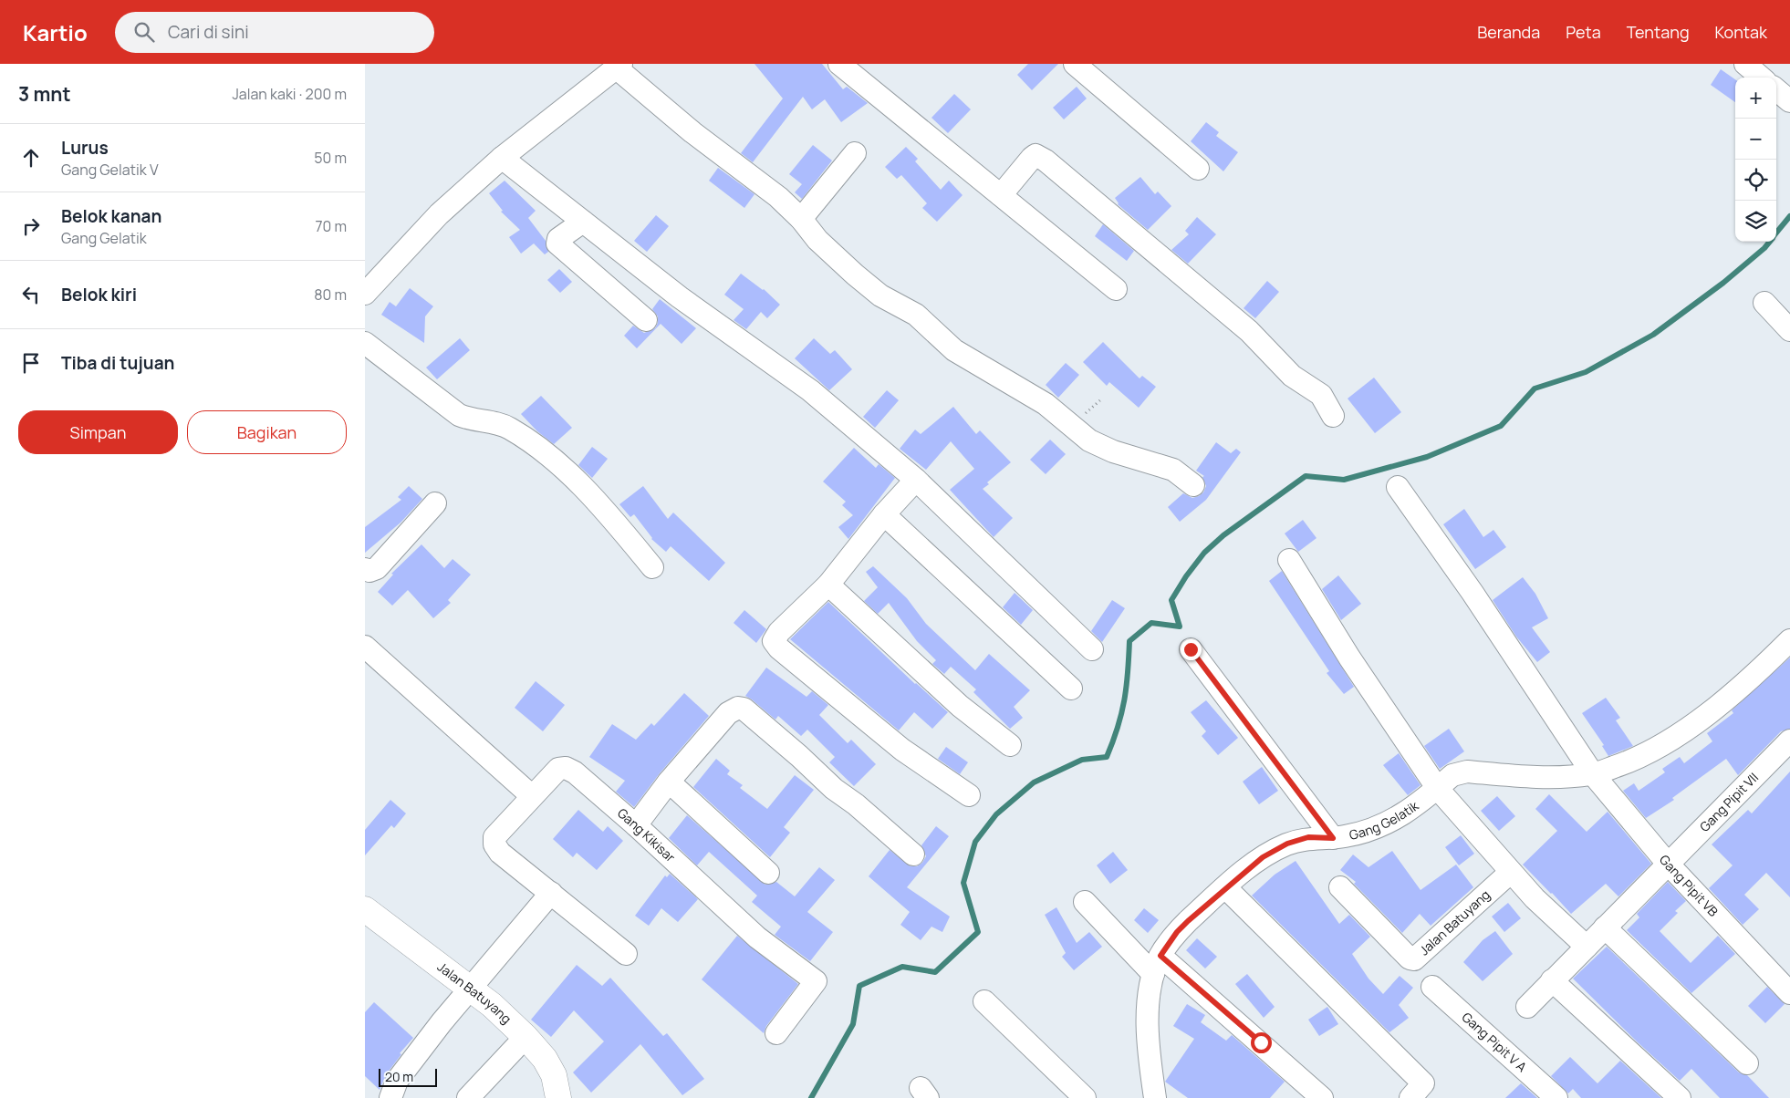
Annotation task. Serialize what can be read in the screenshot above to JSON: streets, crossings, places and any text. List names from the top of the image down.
{
  "streets": {
    "street": [
      "Gang Pipit VII",
      "Gang Gelatik",
      "Gang Kikisar",
      "Gang Pipit VB",
      "Jalan Batuyang",
      "Gang Pipit V A"
    ]
  },
  "crossings": [
    ["Gang Pipit VII", "Gang Pipit VB"],
    ["Gang Gelatik", "Gang Pipit VB"]
  ],
  "scale_bar": "20 m",
  "page": {
    "header": "Kartio",
    "search": "Cari di sini",
    "nav": [
      "Beranda",
      "Peta",
      "Tentang",
      "Kontak"
    ],
    "heading": ["3 mnt", "Jalan kaki · 200 m"],
    "map_buttons": ["+", "−"],
    "list": [
      ["Lurus", "Gang Gelatik V", "50 m"],
      ["Belok kanan", "Gang Gelatik", "70 m"],
      ["Belok kiri", "80 m"],
      "Tiba di tujuan"
    ],
    "buttons": ["Simpan", "Bagikan"],
    "scale": "20 m"
  }
}
